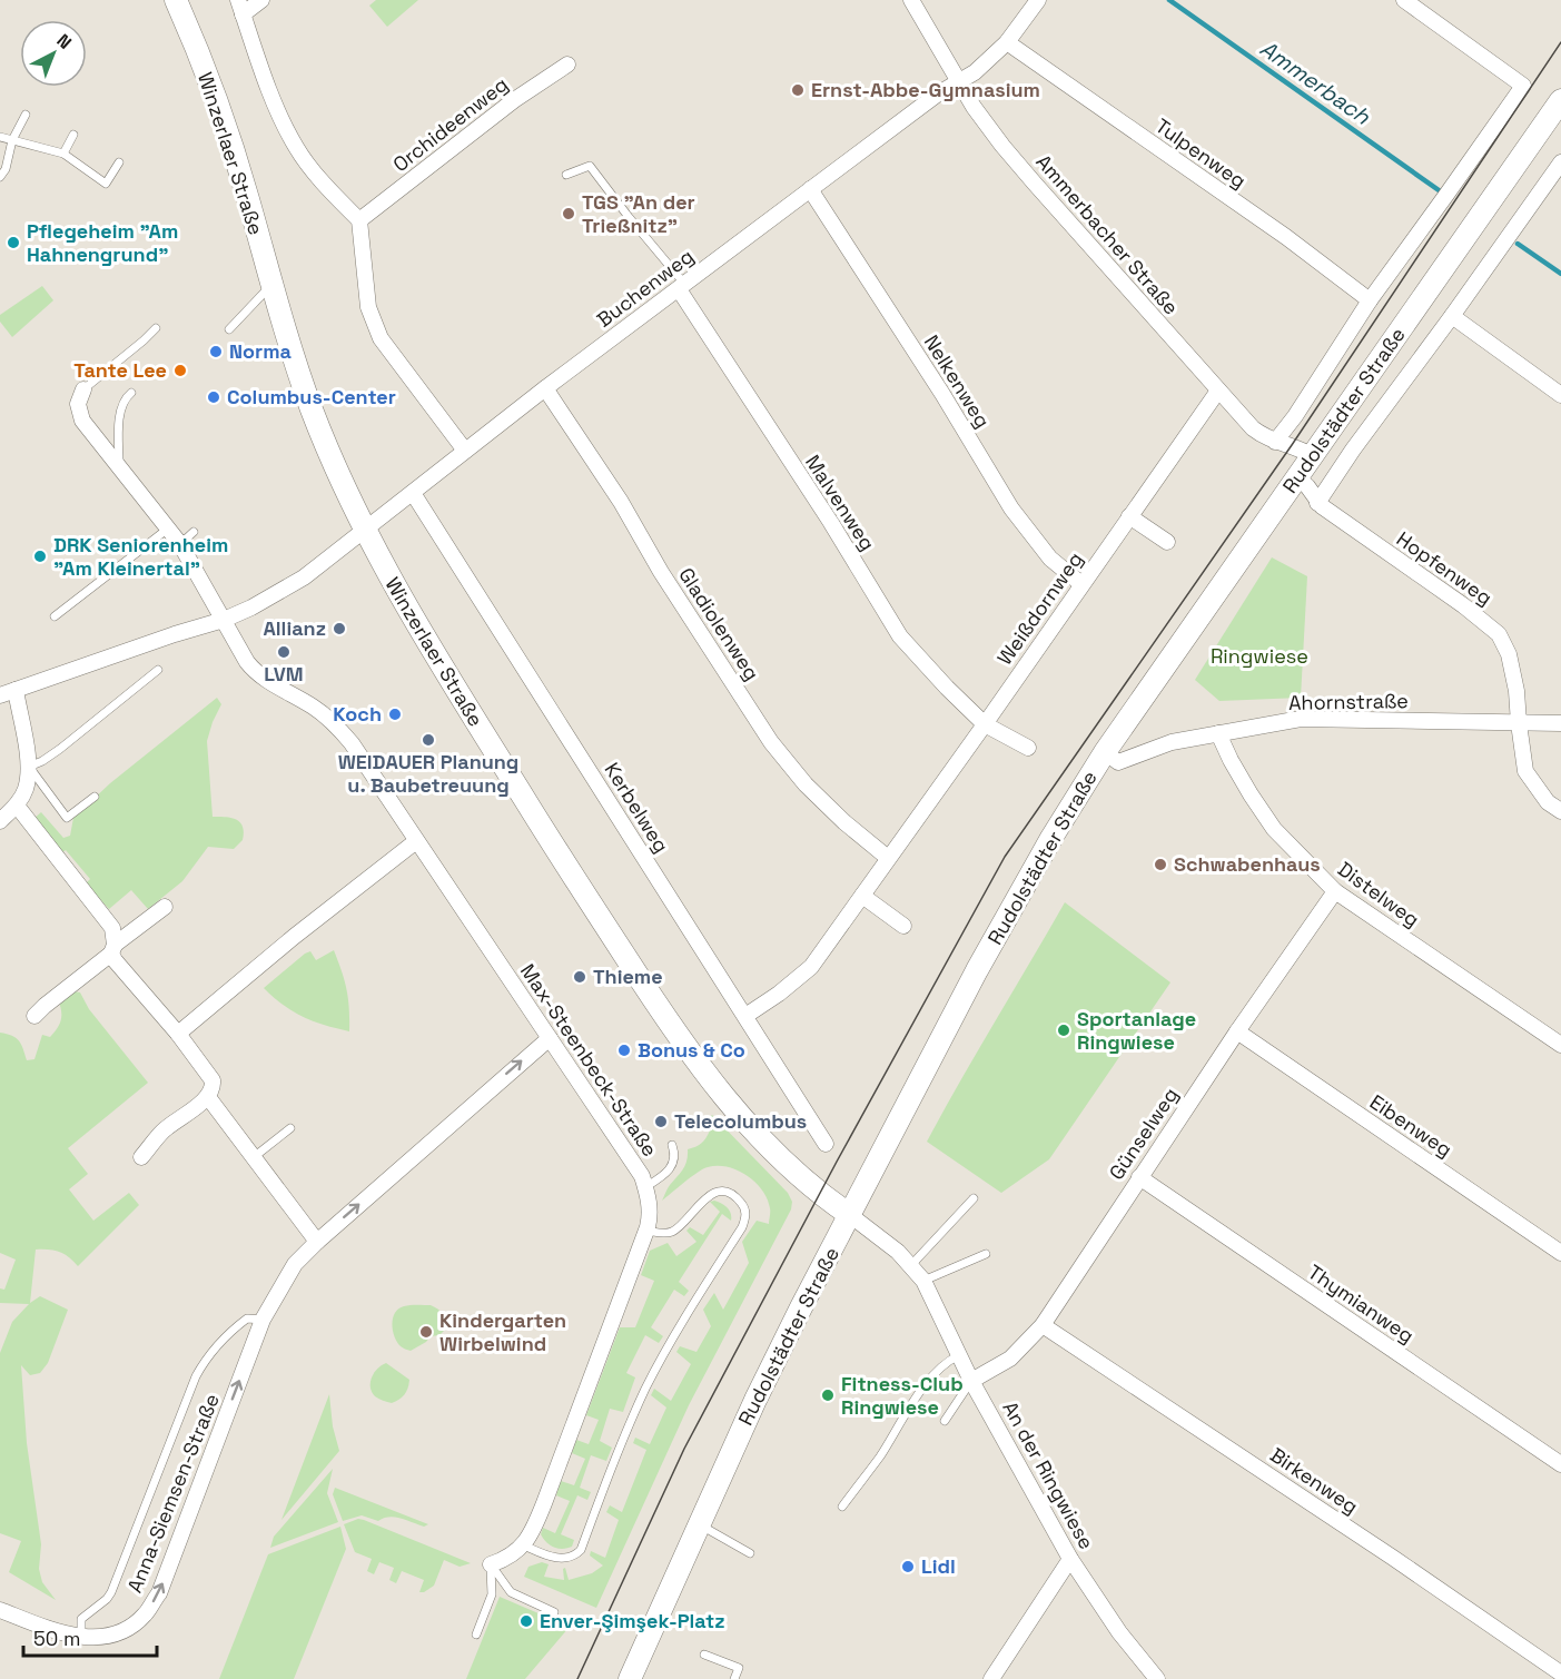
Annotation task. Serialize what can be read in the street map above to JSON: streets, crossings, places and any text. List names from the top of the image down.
{
  "streets": {
    "main road": ["Winzerlaer Straße", "Rudolstädter Straße"],
    "street": [
      "Orchideenweg",
      "Tulpenweg",
      "Ammerbacher Straße",
      "Buchenweg",
      "Nelkenweg",
      "Malvenweg",
      "Hopfenweg",
      "Weißdornweg",
      "Gladiolenweg",
      "Ahornstraße",
      "Kerbelweg",
      "Distelweg",
      "Max-Steenbeck-Straße",
      "Eibenweg",
      "Günselweg",
      "Thymianweg",
      "An der Ringwiese",
      "Birkenweg",
      "Anna-Siemsen-Straße"
    ]
  },
  "crossings": [
    ["Winzerlaer Straße", "Buchenweg"],
    ["Winzerlaer Straße", "Rudolstädter Straße"],
    ["Winzerlaer Straße", "An der Ringwiese"],
    ["Tulpenweg", "Buchenweg"],
    ["Ammerbacher Straße", "Buchenweg"],
    ["Ammerbacher Straße", "Rudolstädter Straße"],
    ["Ammerbacher Straße", "Weißdornweg"],
    ["Buchenweg", "Nelkenweg"],
    ["Buchenweg", "Malvenweg"],
    ["Buchenweg", "Gladiolenweg"],
    ["Buchenweg", "Kerbelweg"],
    ["Buchenweg", "Max-Steenbeck-Straße"],
    ["Nelkenweg", "Weißdornweg"],
    ["Rudolstädter Straße", "Hopfenweg"],
    ["Rudolstädter Straße", "Ahornstraße"],
    ["Rudolstädter Straße", "An der Ringwiese"],
    ["Malvenweg", "Weißdornweg"],
    ["Hopfenweg", "Ahornstraße"],
    ["Weißdornweg", "Gladiolenweg"],
    ["Weißdornweg", "Kerbelweg"],
    ["Ahornstraße", "Distelweg"],
    ["Distelweg", "Günselweg"],
    ["Max-Steenbeck-Straße", "Anna-Siemsen-Straße"],
    ["Eibenweg", "Günselweg"],
    ["Günselweg", "Thymianweg"],
    ["Günselweg", "An der Ringwiese"],
    ["Günselweg", "Birkenweg"]
  ],
  "one_way": ["Anna-Siemsen-Straße"],
  "water": ["Ammerbach"],
  "parks": ["Ringwiese"],
  "places": [
    "Ernst-Abbe-Gymnasium",
    "TGS \"An der Trießnitz\"",
    "Pflegeheim \"Am Hahnengrund\"",
    "Norma",
    "Tante Lee",
    "Columbus-Center",
    "DRK Seniorenheim \"Am Kleinertal\"",
    "Allianz",
    "LVM",
    "Koch",
    "WEIDAUER Planung u. Baubetreuung",
    "Schwabenhaus",
    "Thieme",
    "Sportanlage Ringwiese",
    "Bonus & Co",
    "Telecolumbus",
    "Kindergarten Wirbelwind",
    "Fitness-Club Ringwiese",
    "Lidl",
    "Enver-Şimşek-Platz"
  ],
  "scale_bar": "50 m",
  "north": "top right"
}
